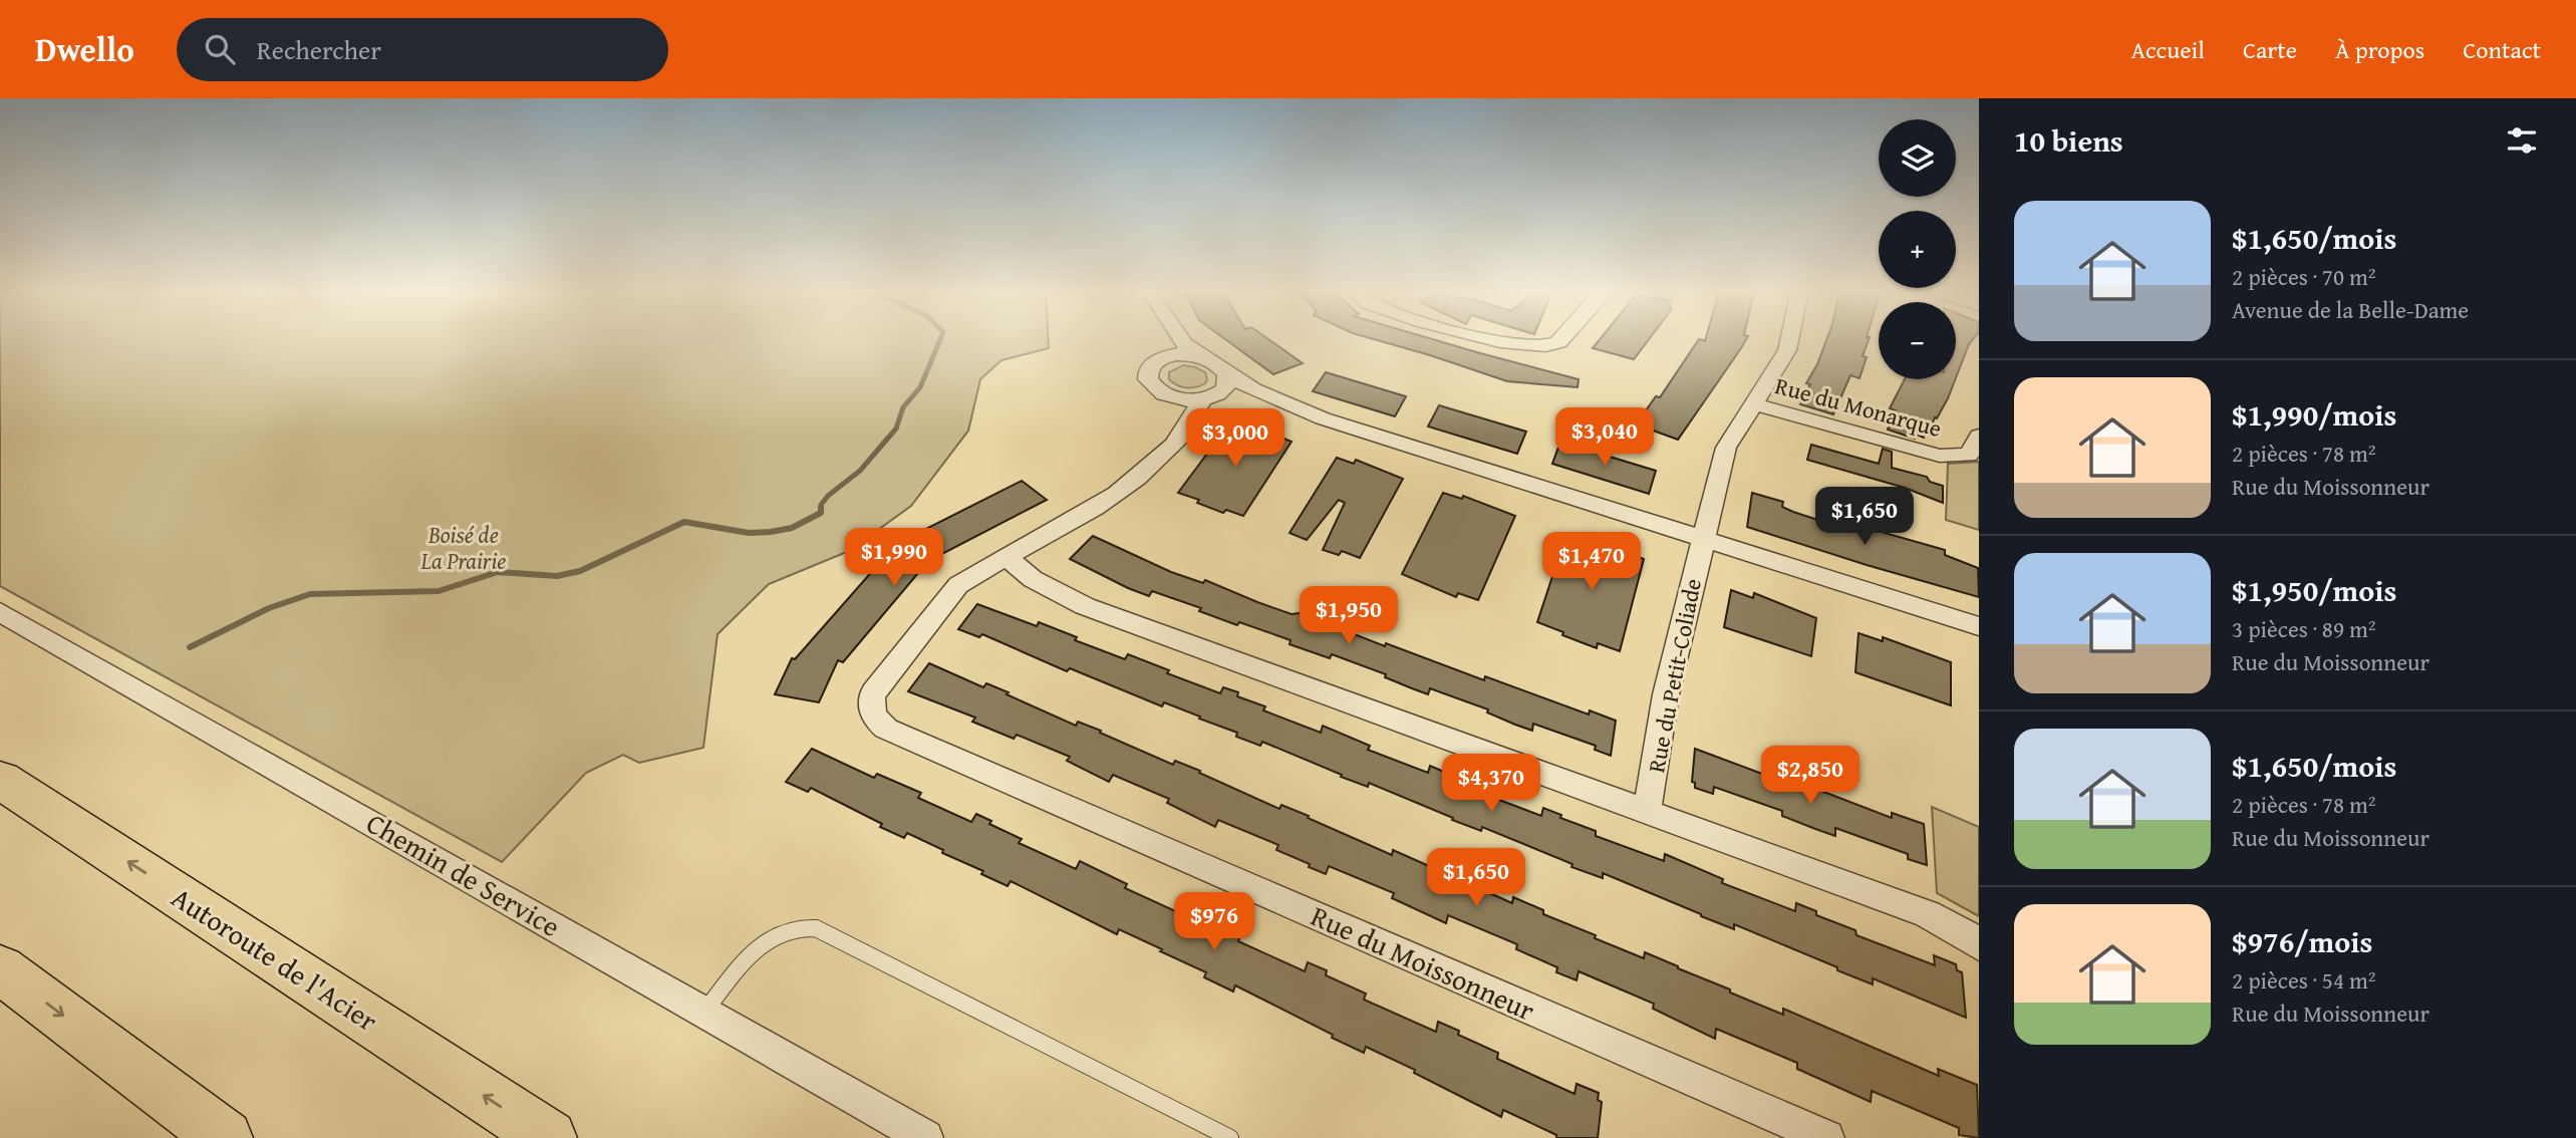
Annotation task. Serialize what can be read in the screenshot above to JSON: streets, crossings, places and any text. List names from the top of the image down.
{
  "streets": {
    "highway": ["Autoroute de l'Acier"],
    "street": [
      "Rue du Monarque",
      "Rue du Petit-Coliade",
      "Chemin de Service",
      "Rue du Moissonneur"
    ]
  },
  "crossings": [
    ["Rue du Monarque", "Rue du Petit-Coliade"]
  ],
  "parks": ["Boisé de La Prairie"],
  "page": {
    "header": "Dwello",
    "search": "Rechercher",
    "nav": [
      "Accueil",
      "Carte",
      "À propos",
      "Contact"
    ],
    "heading": "10 biens",
    "map_buttons": ["+", "−"],
    "list": [
      {
        "name": "$1,650/mois",
        "note": "2 pièces · 70 m² · Avenue de la Belle-Dame"
      },
      {
        "name": "$1,990/mois",
        "note": "2 pièces · 78 m² · Rue du Moissonneur"
      },
      {
        "name": "$1,950/mois",
        "note": "3 pièces · 89 m² · Rue du Moissonneur"
      },
      {
        "name": "$1,650/mois",
        "note": "2 pièces · 78 m² · Rue du Moissonneur"
      },
      {
        "name": "$976/mois",
        "note": "2 pièces · 54 m² · Rue du Moissonneur"
      }
    ],
    "price": [
      "$3,040",
      "$3,000",
      "$1,650",
      "$1,990",
      "$1,470",
      "$1,950",
      "$2,850",
      "$4,370",
      "$1,650",
      "$976"
    ]
  }
}
